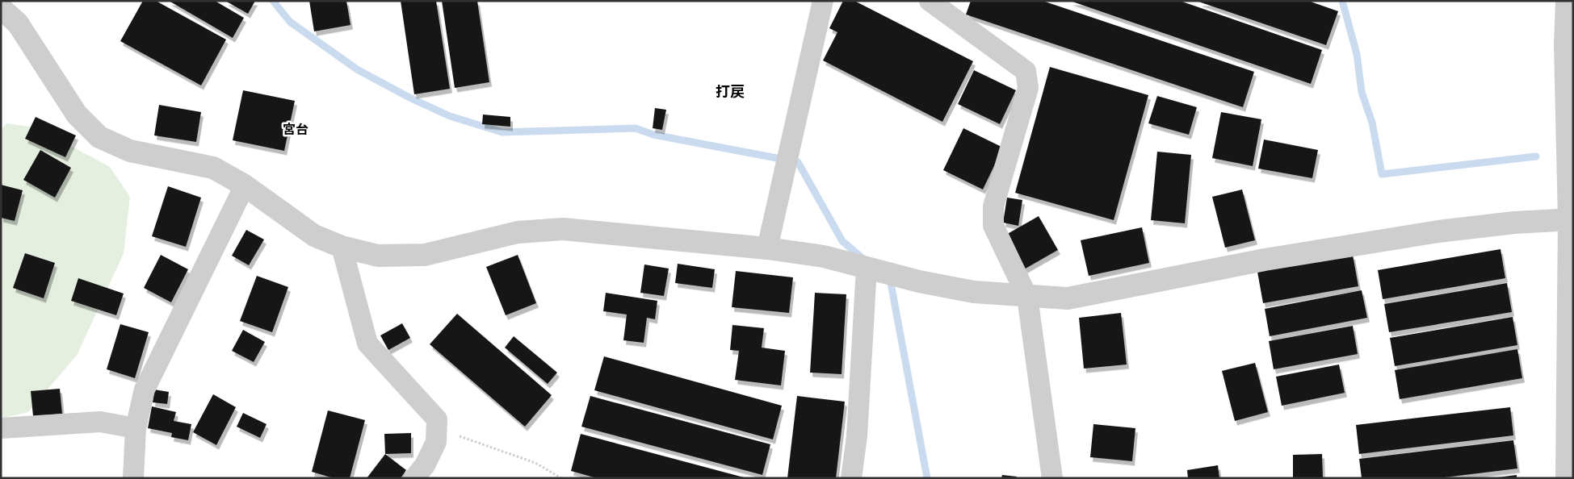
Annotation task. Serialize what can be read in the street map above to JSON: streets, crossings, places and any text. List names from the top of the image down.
{
  "districts": ["打戻", "宮台"]
}
